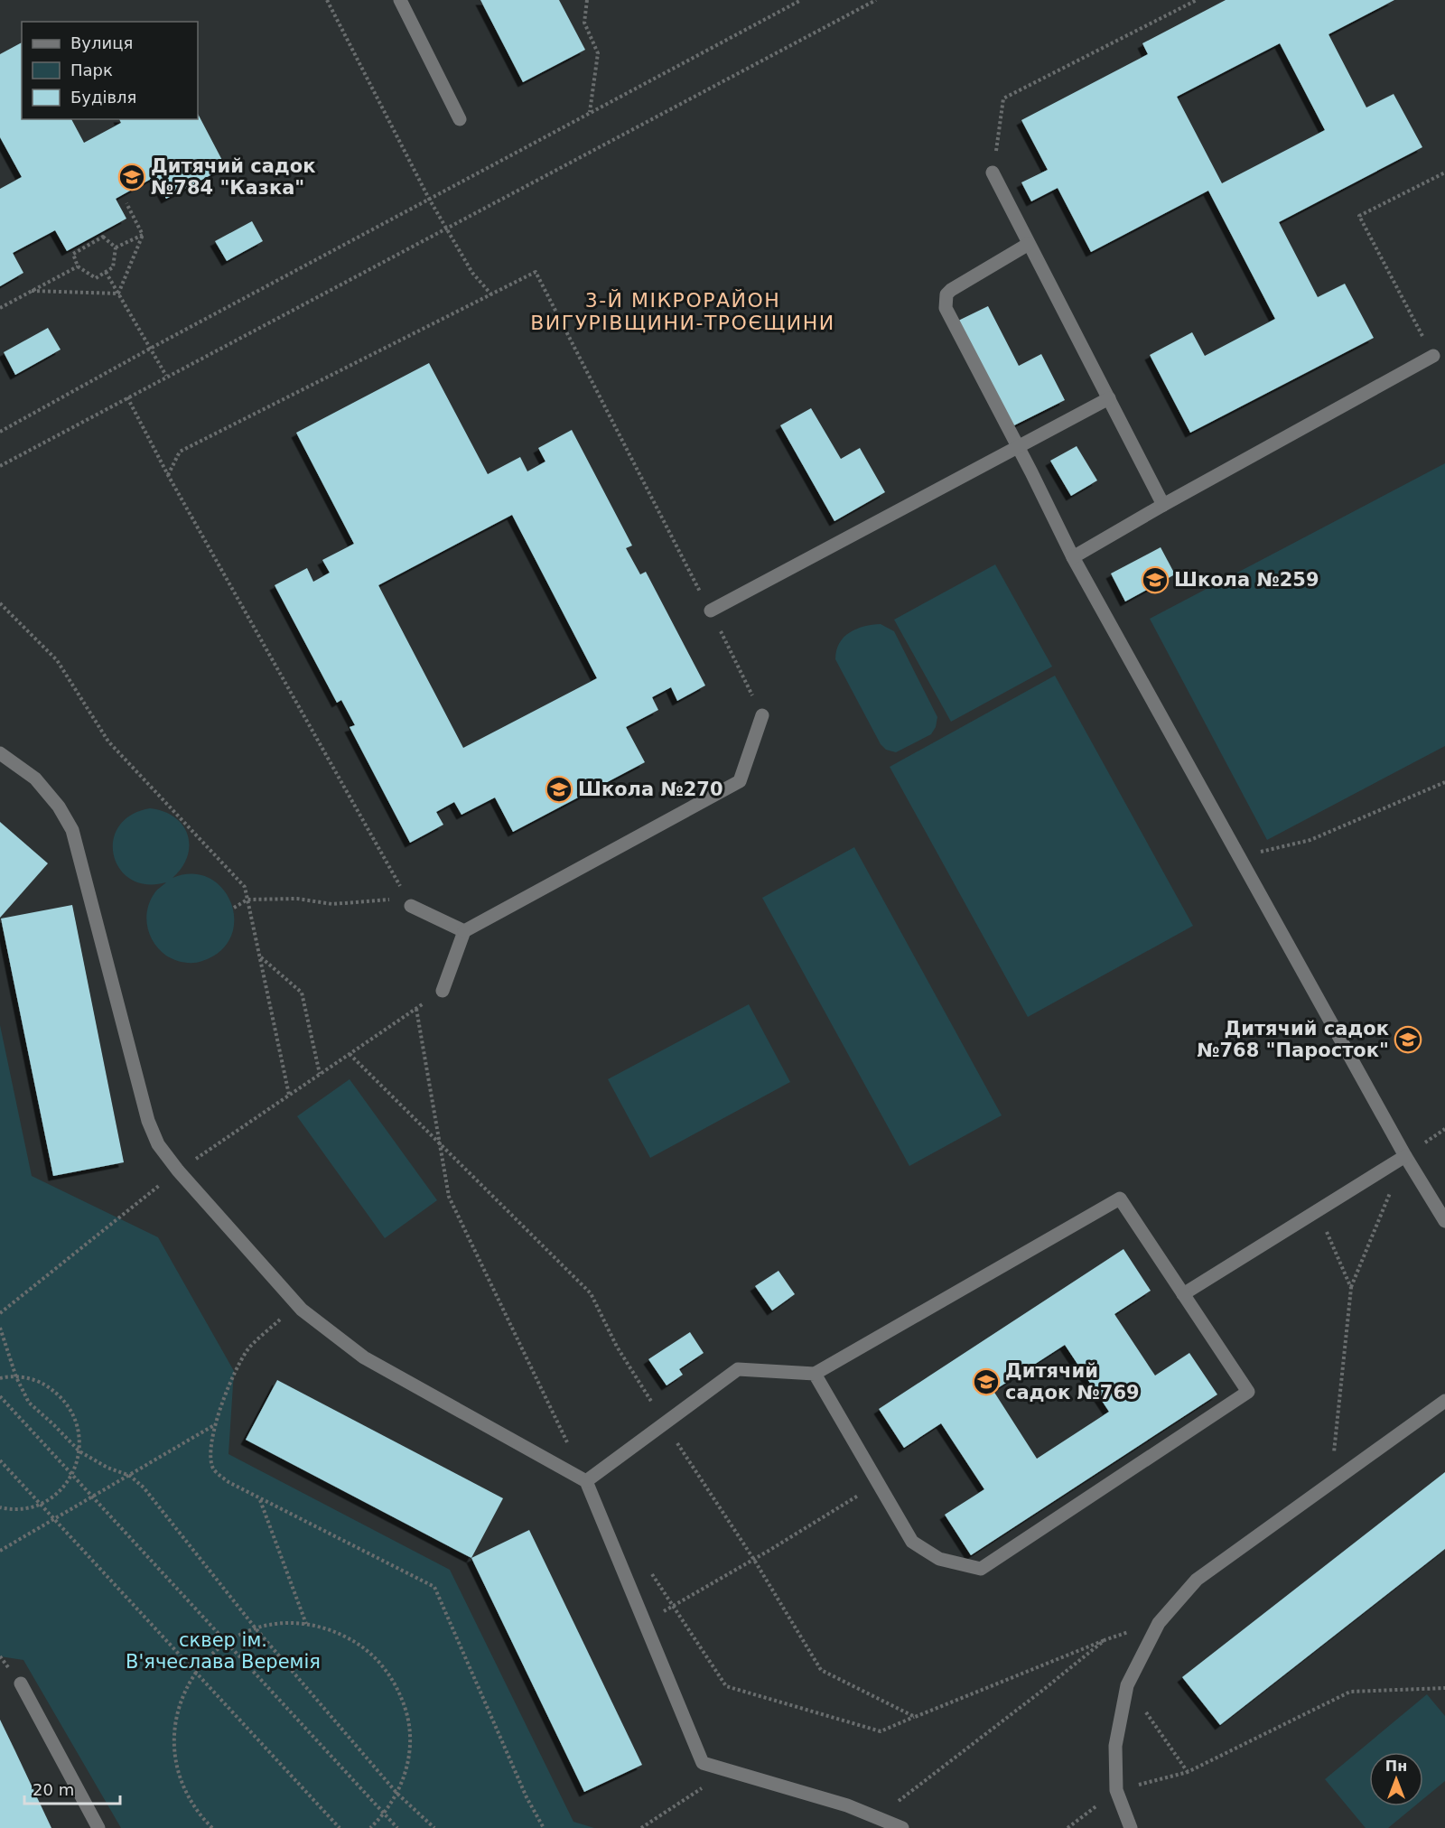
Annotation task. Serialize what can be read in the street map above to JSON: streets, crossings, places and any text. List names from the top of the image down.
{
  "districts": ["3-Й МІКРОРАЙОН ВИГУРІВЩИНИ-ТРОЄЩИНИ"],
  "parks": ["сквер ім. В'ячеслава Веремія"],
  "places": {
    "school or university": [
      "Дитячий садок №784 \"Казка\"",
      "Школа №259",
      "Школа №270",
      "Дитячий садок №768 \"Паросток\"",
      "Дитячий садок №769"
    ]
  },
  "legend": ["Вулиця", "Парк", "Будівля"],
  "scale_bar": "20 m",
  "north": "top"
}
